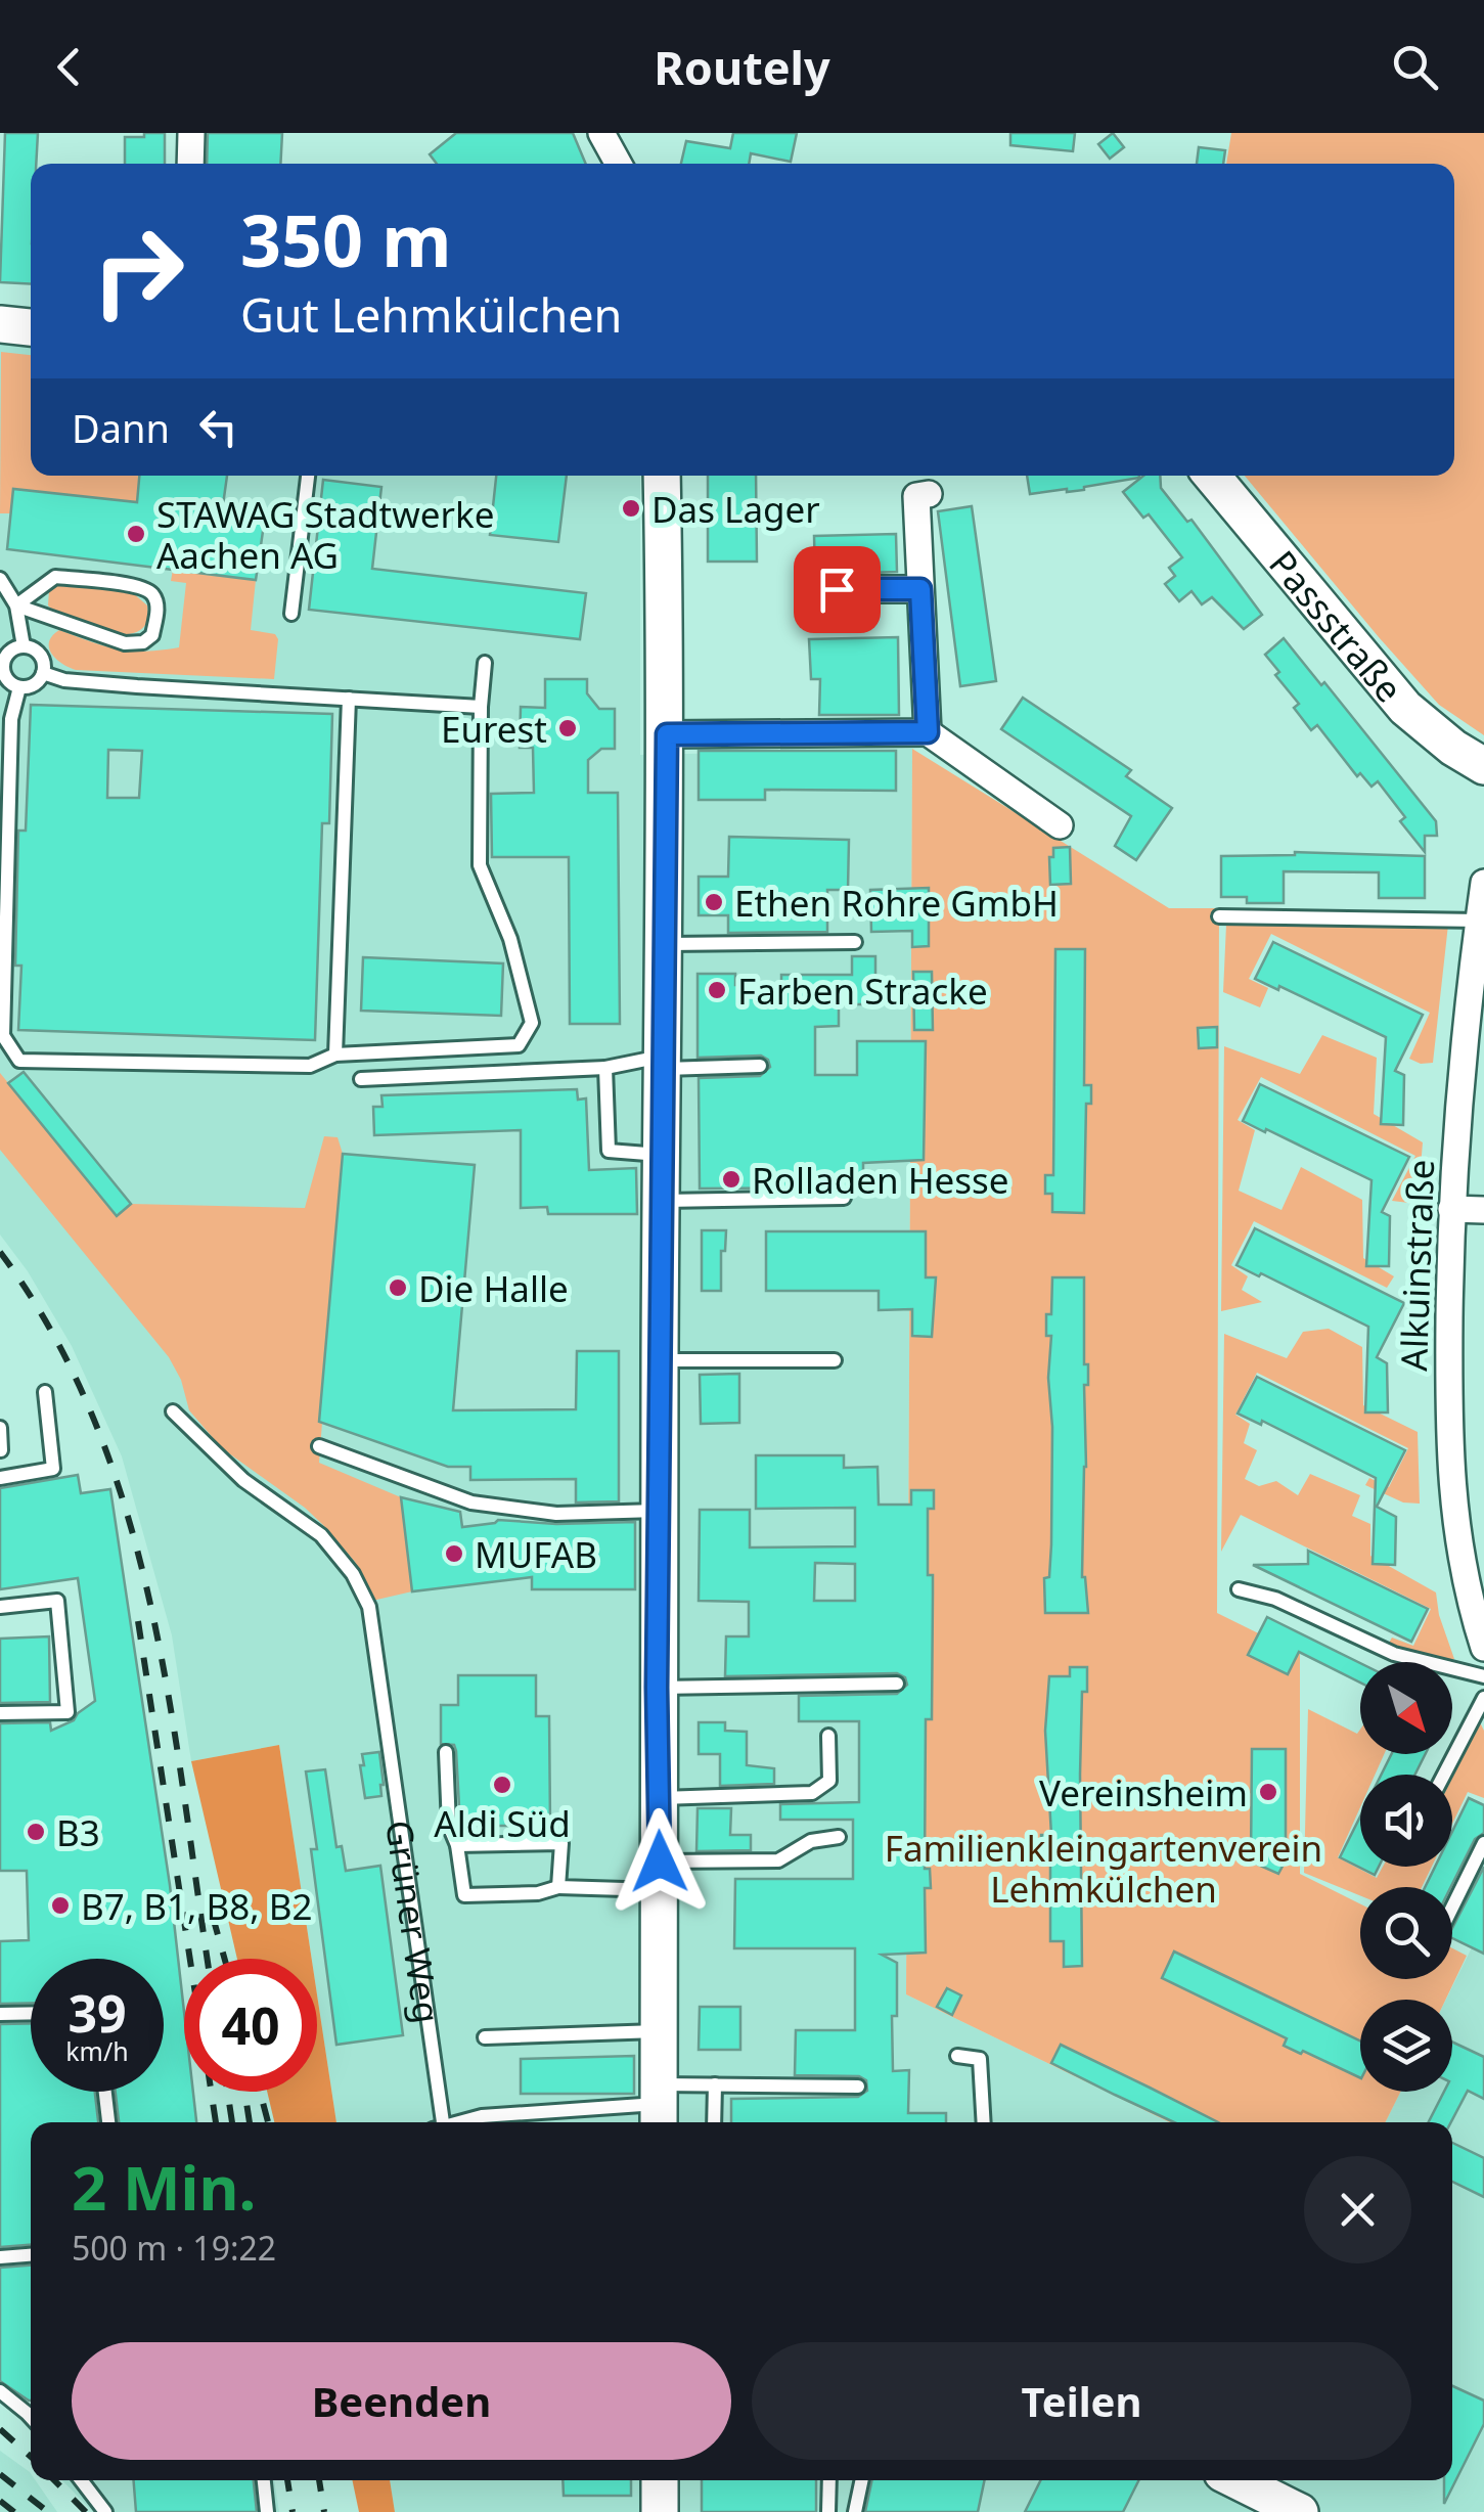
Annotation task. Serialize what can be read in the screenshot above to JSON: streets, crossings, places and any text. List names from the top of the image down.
{
  "streets": {
    "street": ["Passstraße", "Alkuinstraße"],
    "lane": ["Grüner Weg"]
  },
  "parks": ["Familienkleingartenverein Lehmkülchen"],
  "places": [
    "Das Lager",
    "STAWAG Stadtwerke Aachen AG",
    "Eurest",
    "Ethen Rohre GmbH",
    "Farben Stracke",
    "Rolladen Hesse",
    "Die Halle",
    "MUFAB",
    "Aldi Süd",
    "Vereinsheim",
    "B3",
    "B7, B1, B8, B2"
  ],
  "north": "bottom right",
  "page": {
    "header": "Routely",
    "turn": ["350 m", "Gut Lehmkülchen"],
    "then": "Dann",
    "speed": "39 km/h",
    "limit": "40",
    "heading": ["2 Min.", "500 m · 19:22"],
    "buttons": ["Beenden", "Teilen"]
  }
}
